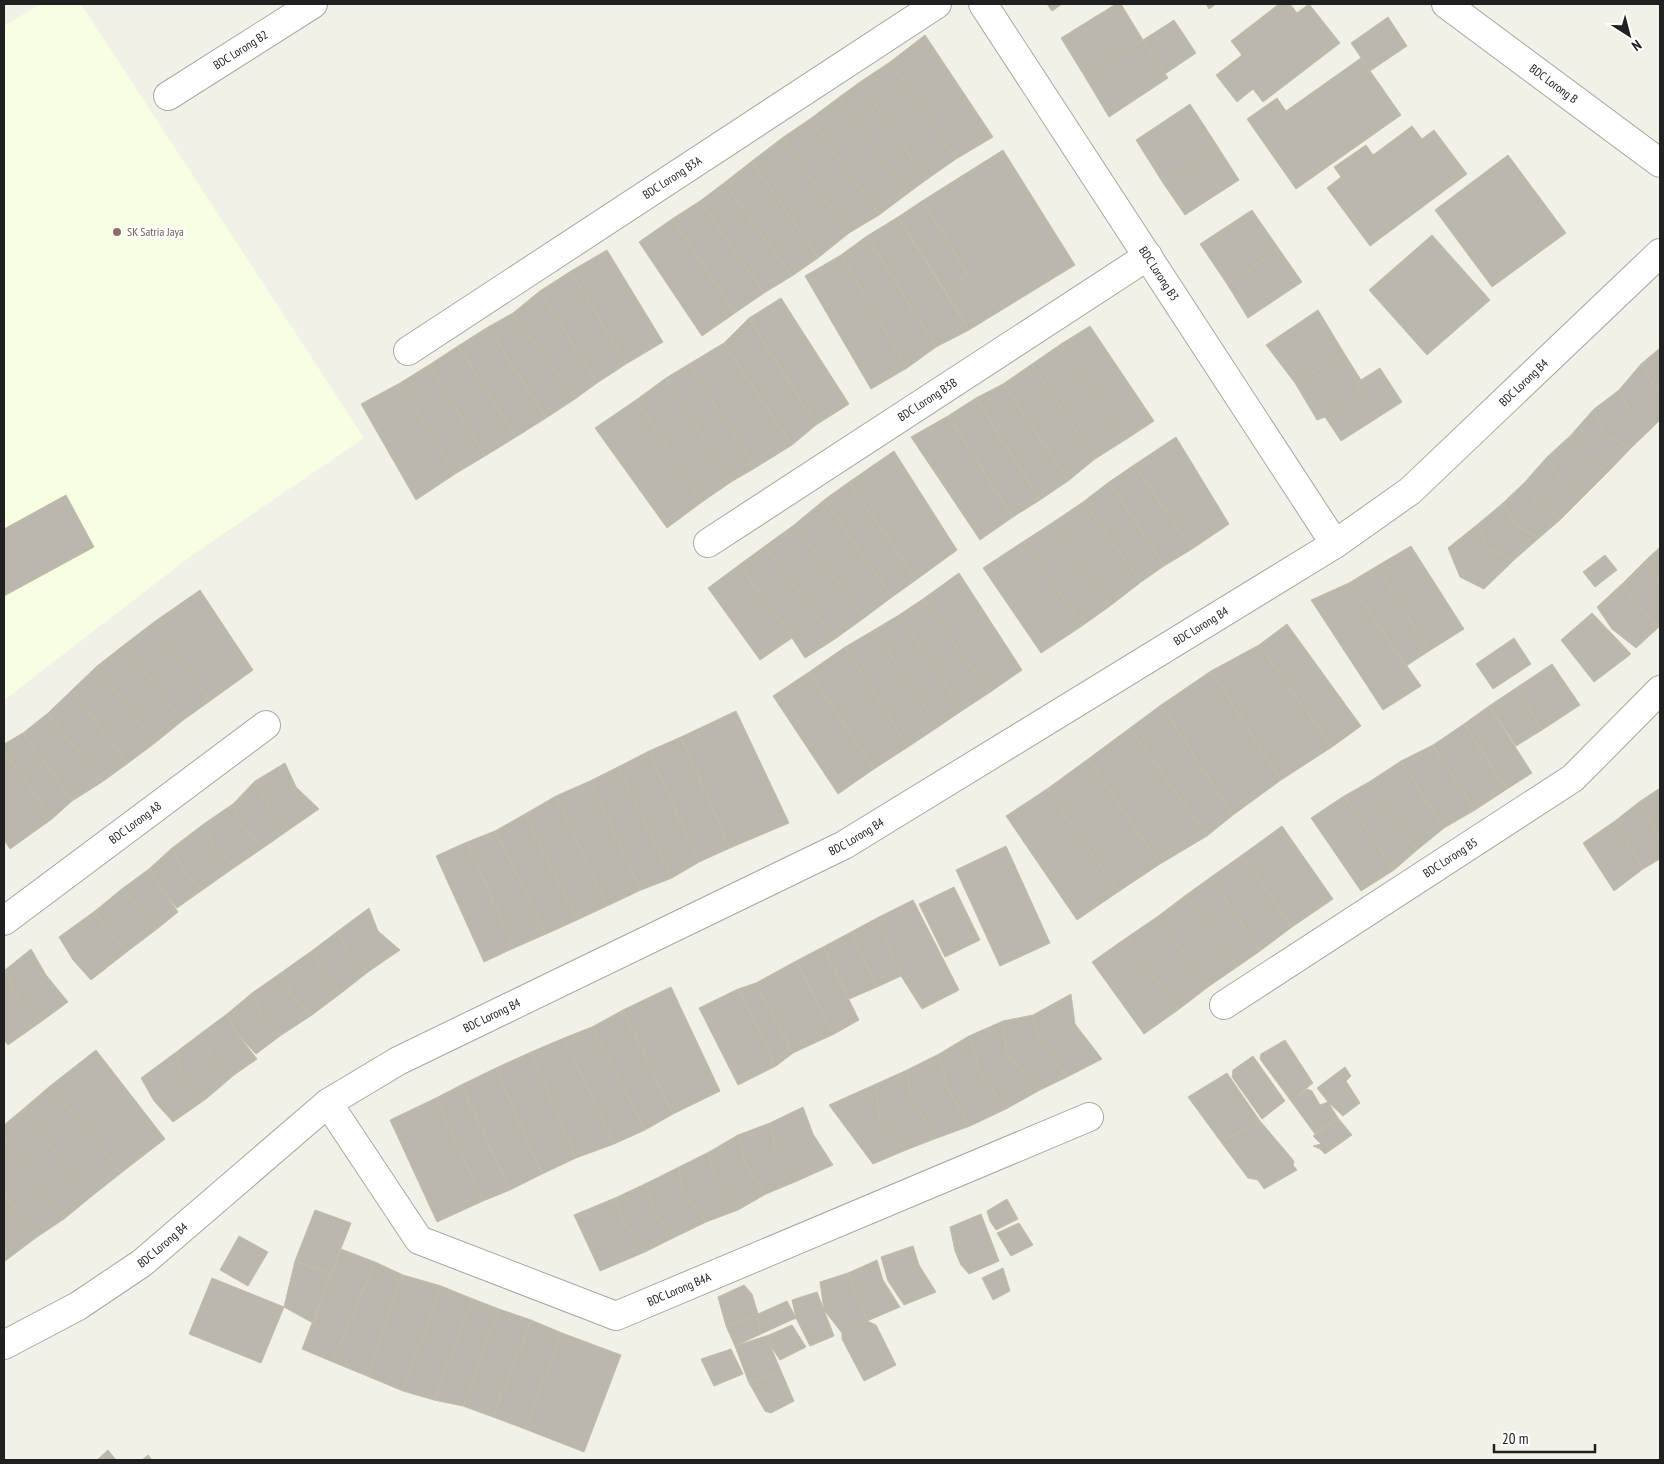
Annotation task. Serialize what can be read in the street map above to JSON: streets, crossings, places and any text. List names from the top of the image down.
{
  "streets": {
    "street": [
      "BDC Lorong B2",
      "BDC Lorong B",
      "BDC Lorong B3A",
      "BDC Lorong B3",
      "BDC Lorong B4",
      "BDC Lorong B3B",
      "BDC Lorong A8",
      "BDC Lorong B5",
      "BDC Lorong B4A"
    ]
  },
  "crossings": [
    ["BDC Lorong B3", "BDC Lorong B4"],
    ["BDC Lorong B3", "BDC Lorong B3B"],
    ["BDC Lorong B4", "BDC Lorong B4A"]
  ],
  "places": ["SK Satria Jaya"],
  "scale_bar": "20 m",
  "north": "bottom right"
}
